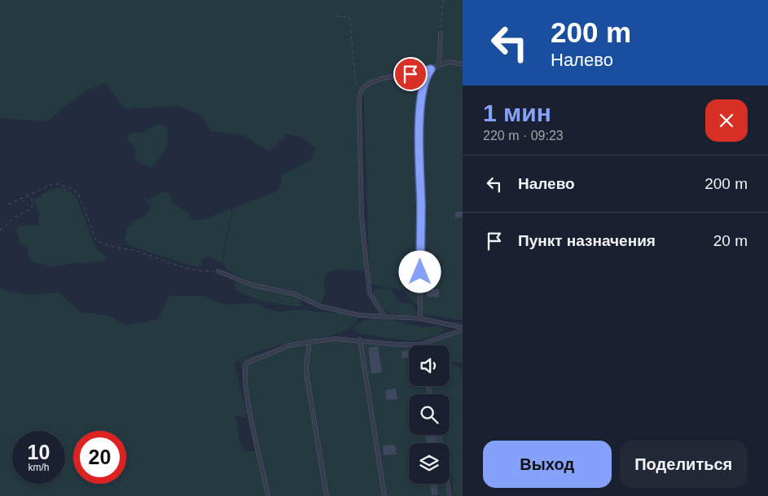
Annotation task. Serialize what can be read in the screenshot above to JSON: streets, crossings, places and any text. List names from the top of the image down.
{
  "page": {
    "turn": ["200 m", "Налево"],
    "heading": ["1 мин", "220 m · 09:23"],
    "list": [
      {
        "name": "Налево",
        "value": "200 m"
      },
      {
        "name": "Пункт назначения",
        "value": "20 m"
      }
    ],
    "speed": "10 km/h",
    "limit": "20",
    "buttons": ["Выход", "Поделиться"]
  }
}
